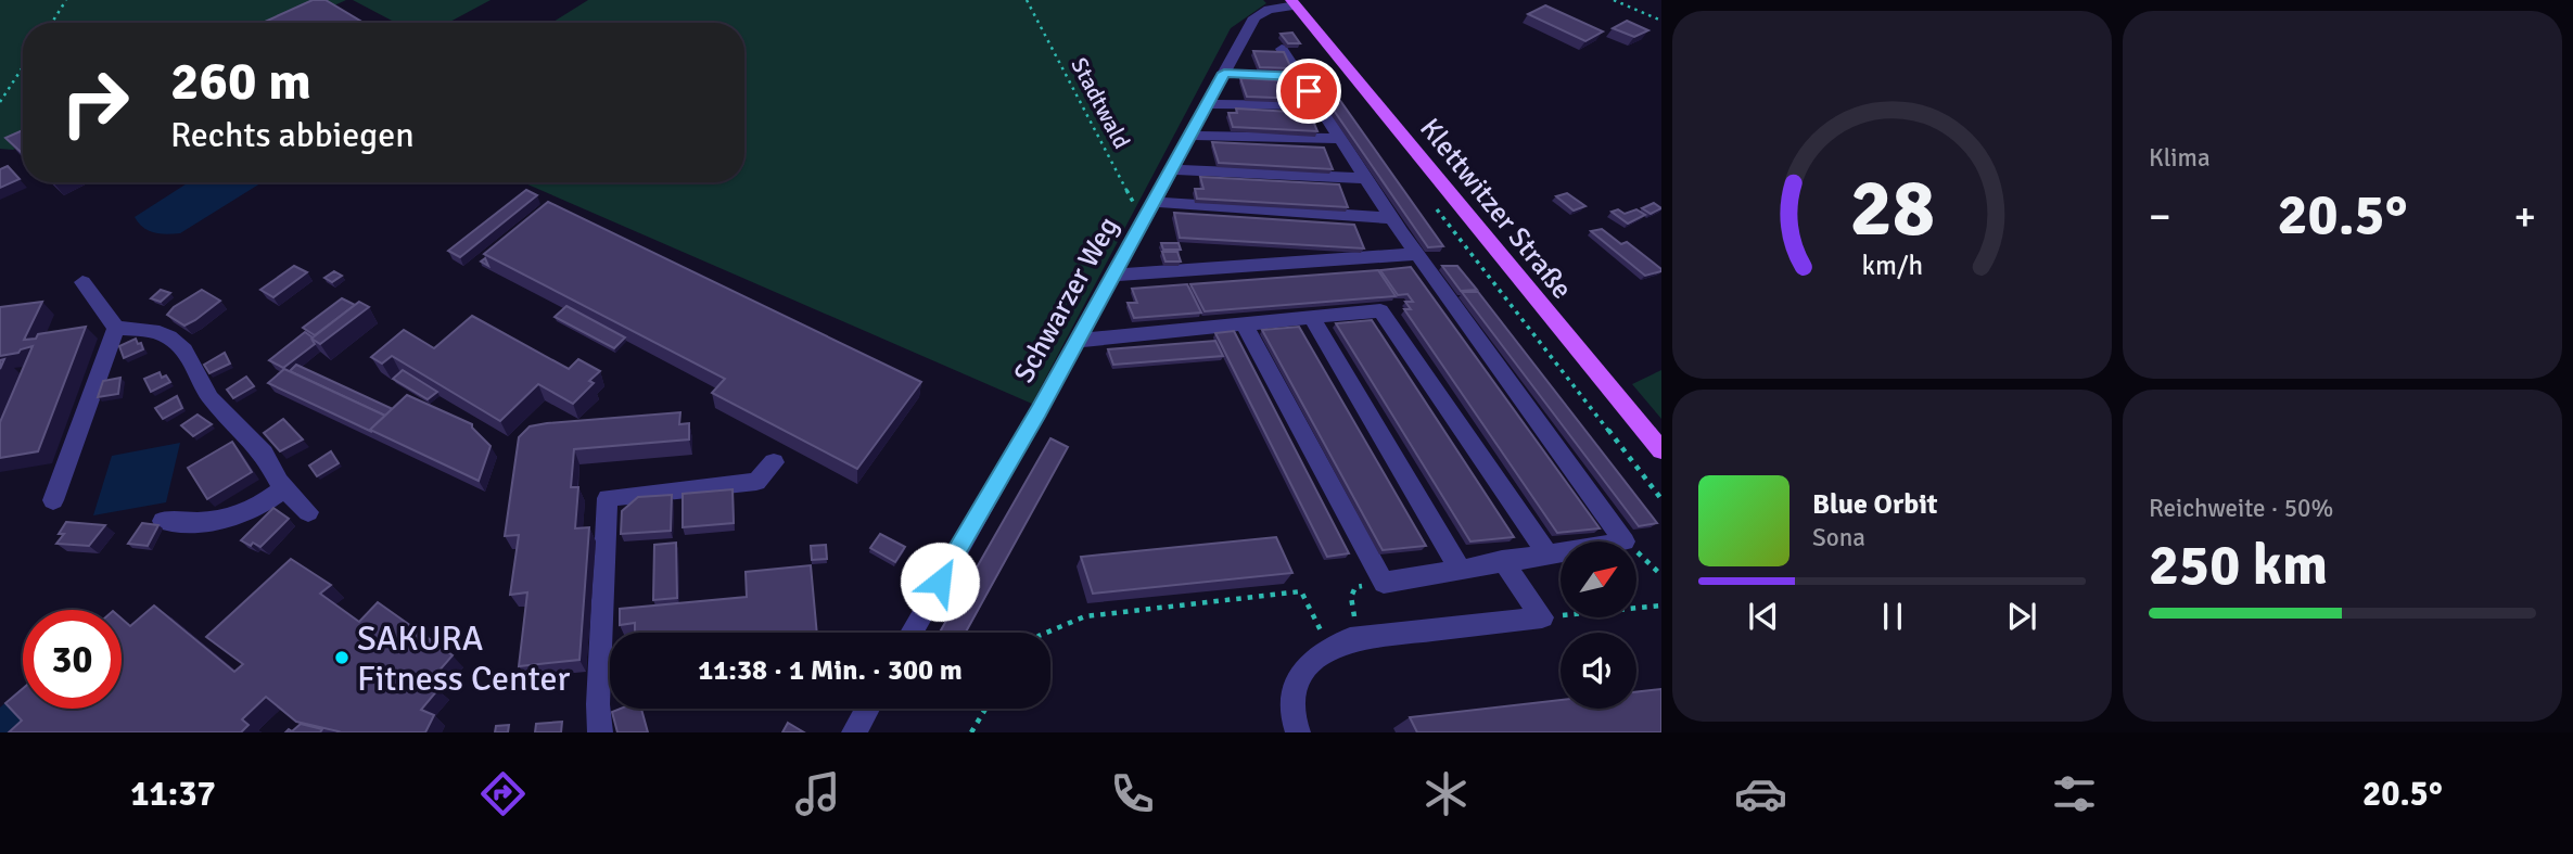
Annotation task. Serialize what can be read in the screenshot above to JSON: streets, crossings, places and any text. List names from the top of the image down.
{
  "streets": {
    "main road": ["Klettwitzer Straße"],
    "street": ["Schwarzer Weg"],
    "path": ["Stadtwald"]
  },
  "crossings": [
    ["Stadtwald", "Schwarzer Weg"],
    ["Klettwitzer Straße", "Schwarzer Weg"]
  ],
  "places": ["SAKURA Fitness Center"],
  "north": "top right",
  "page": {
    "tile": [
      "Klima",
      ["Reichweite · 50%", "250 km"]
    ],
    "turn": ["260 m", "Rechts abbiegen"],
    "heat": ["−", "20.5°", "+"],
    "song": ["Blue Orbit", "Sona"],
    "limit": "30",
    "trip": "11:38 · 1 Min. · 300 m",
    "tabs": ["11:37", "20.5°"],
    "gauge": ["28", "km/h"]
  }
}
